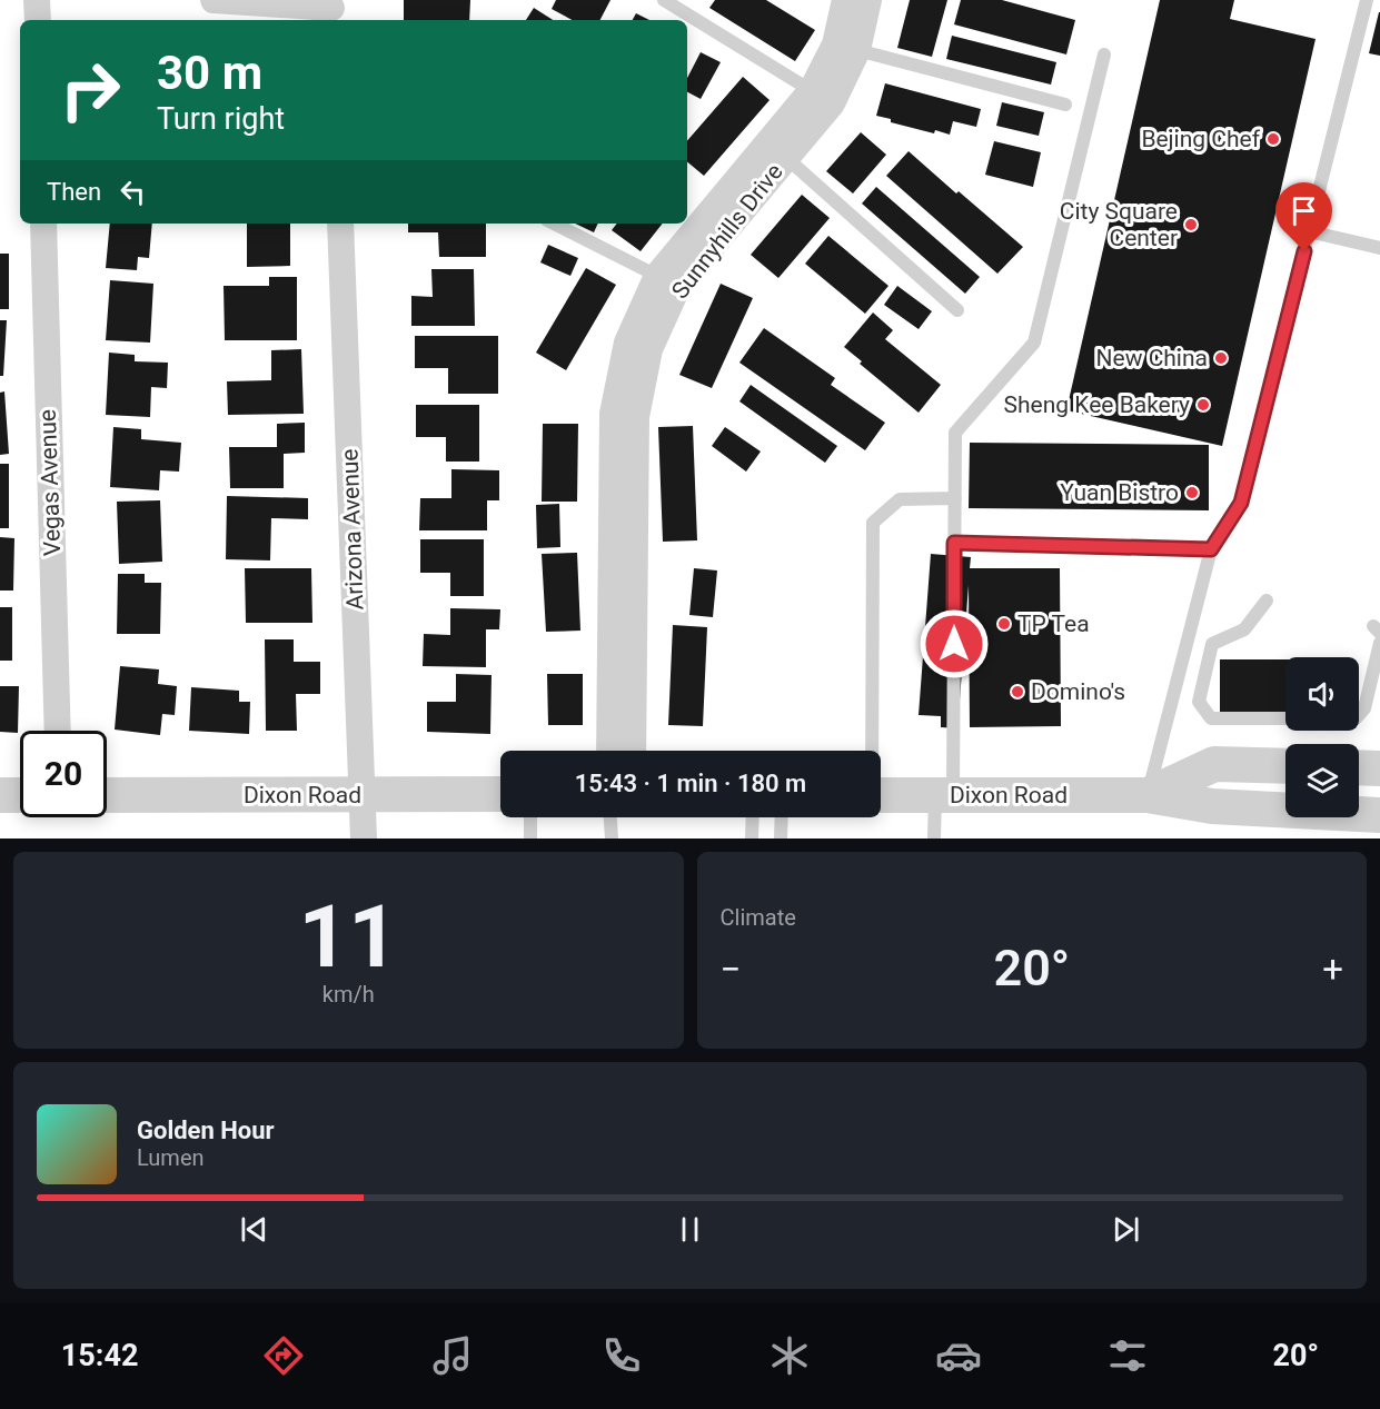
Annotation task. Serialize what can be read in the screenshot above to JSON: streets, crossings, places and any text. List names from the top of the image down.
{
  "streets": {
    "street": [
      "Sunnyhills Drive",
      "Vegas Avenue",
      "Arizona Avenue",
      "Dixon Road"
    ]
  },
  "crossings": [
    ["Arizona Avenue", "Dixon Road"]
  ],
  "places": [
    "Bejing Chef",
    "City Square Center",
    "New China",
    "Sheng Kee Bakery",
    "Yuan Bistro",
    "TP Tea",
    "Domino's"
  ],
  "page": {
    "turn": ["30 m", "Turn right"],
    "then": "Then",
    "limit": "20",
    "trip": "15:43 · 1 min · 180 m",
    "tile": [
      ["11", "km/h"],
      "Climate"
    ],
    "heat": ["−", "20°", "+"],
    "song": ["Golden Hour", "Lumen"],
    "tabs": ["15:42", "20°"]
  }
}
